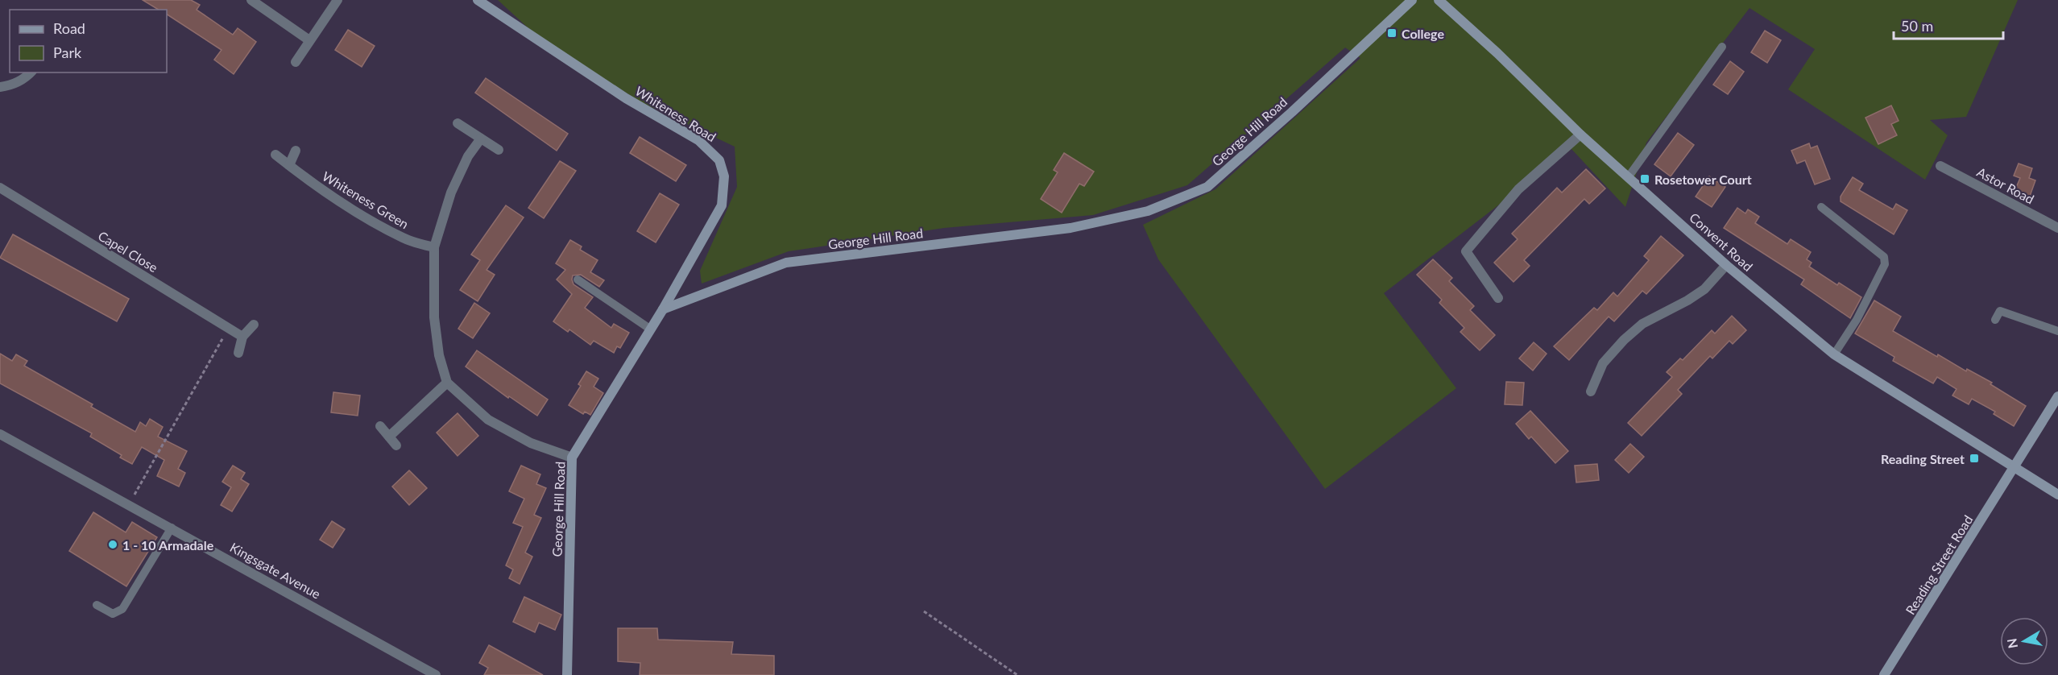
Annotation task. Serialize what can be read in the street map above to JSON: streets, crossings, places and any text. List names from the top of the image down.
{
  "streets": {
    "street": [
      "Whiteness Road",
      "George Hill Road",
      "Astor Road",
      "Whiteness Green",
      "Convent Road",
      "Capel Close",
      "Reading Street Road",
      "Kingsgate Avenue"
    ]
  },
  "crossings": [
    ["Whiteness Road", "George Hill Road"],
    ["Convent Road", "Reading Street Road"]
  ],
  "places": {
    "transit": ["College", "Rosetower Court", "Reading Street"],
    "other": ["1 - 10 Armadale"]
  },
  "legend": ["Road", "Park"],
  "scale_bar": "50 m",
  "north": "left"
}
